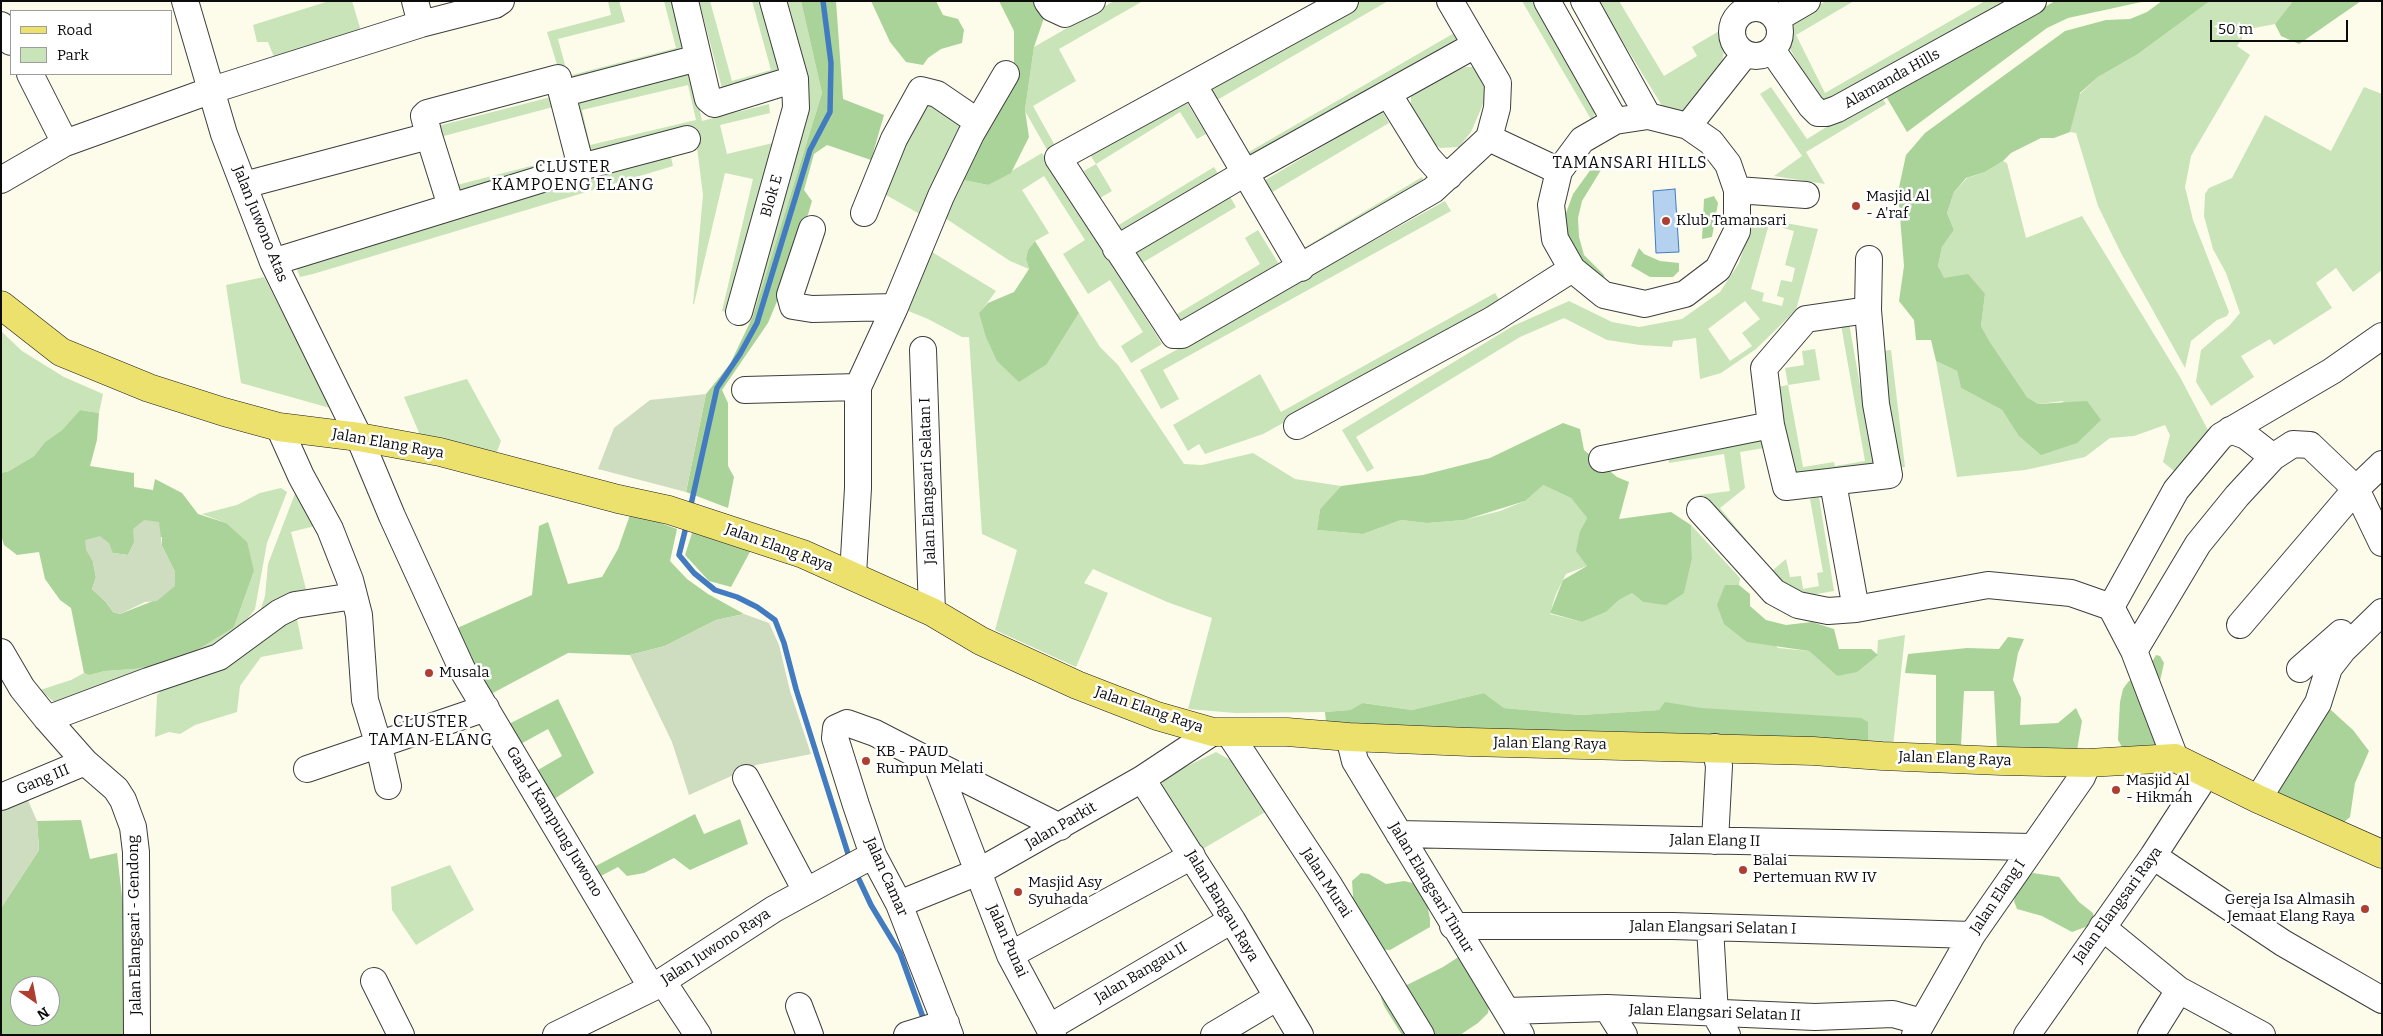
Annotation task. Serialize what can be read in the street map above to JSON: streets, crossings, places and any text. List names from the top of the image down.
{
  "streets": {
    "main road": ["Jalan Elang Raya"],
    "street": [
      "Alamanda Hills",
      "Blok E",
      "Jalan Juwono Atas",
      "Jalan Elangsari Selatan I",
      "Gang III",
      "Gang I Kampung Juwono",
      "Jalan Parkit",
      "Jalan Elang II",
      "Jalan Camar",
      "Jalan Murai",
      "Jalan Elangsari Timur",
      "Jalan Elang I",
      "Jalan Elangsari Raya",
      "Jalan Bangau Raya",
      "Jalan Elangsari - Gendong",
      "Jalan Punai",
      "Jalan Juwono Raya",
      "Jalan Bangau II",
      "Jalan Elangsari Selatan II"
    ]
  },
  "crossings": [
    ["Jalan Juwono Atas", "Jalan Elang Raya"],
    ["Jalan Juwono Atas", "Gang I Kampung Juwono"],
    ["Jalan Elang Raya", "Jalan Elangsari Selatan I"],
    ["Jalan Elang Raya", "Gang I Kampung Juwono"],
    ["Jalan Elang Raya", "Jalan Parkit"],
    ["Jalan Elang Raya", "Jalan Murai"],
    ["Jalan Elang Raya", "Jalan Elangsari Timur"],
    ["Jalan Elang Raya", "Jalan Elang I"],
    ["Jalan Elang Raya", "Jalan Elangsari Raya"],
    ["Jalan Elangsari Selatan I", "Jalan Elangsari Timur"],
    ["Jalan Elangsari Selatan I", "Jalan Elang I"],
    ["Gang III", "Jalan Elangsari - Gendong"],
    ["Gang I Kampung Juwono", "Jalan Juwono Raya"],
    ["Jalan Parkit", "Jalan Camar"],
    ["Jalan Parkit", "Jalan Murai"],
    ["Jalan Parkit", "Jalan Bangau Raya"],
    ["Jalan Parkit", "Jalan Punai"],
    ["Jalan Elang II", "Jalan Elangsari Timur"],
    ["Jalan Elang II", "Jalan Elang I"],
    ["Jalan Camar", "Jalan Punai"],
    ["Jalan Camar", "Jalan Juwono Raya"],
    ["Jalan Elangsari Timur", "Jalan Elangsari Selatan II"],
    ["Jalan Elang I", "Jalan Elangsari Selatan II"],
    ["Jalan Bangau Raya", "Jalan Bangau II"],
    ["Jalan Punai", "Jalan Bangau II"]
  ],
  "districts": ["TAMANSARI HILLS", "CLUSTER KAMPOENG ELANG", "CLUSTER TAMAN ELANG"],
  "places": [
    "Masjid Al - A'raf",
    "Klub Tamansari",
    "Musala",
    "KB - PAUD Rumpun Melati",
    "Masjid Al - Hikmah",
    "Balai Pertemuan RW IV",
    "Masjid Asy Syuhada",
    "Gereja Isa Almasih Jemaat Elang Raya"
  ],
  "legend": ["Road", "Park"],
  "scale_bar": "50 m",
  "north": "bottom right"
}
